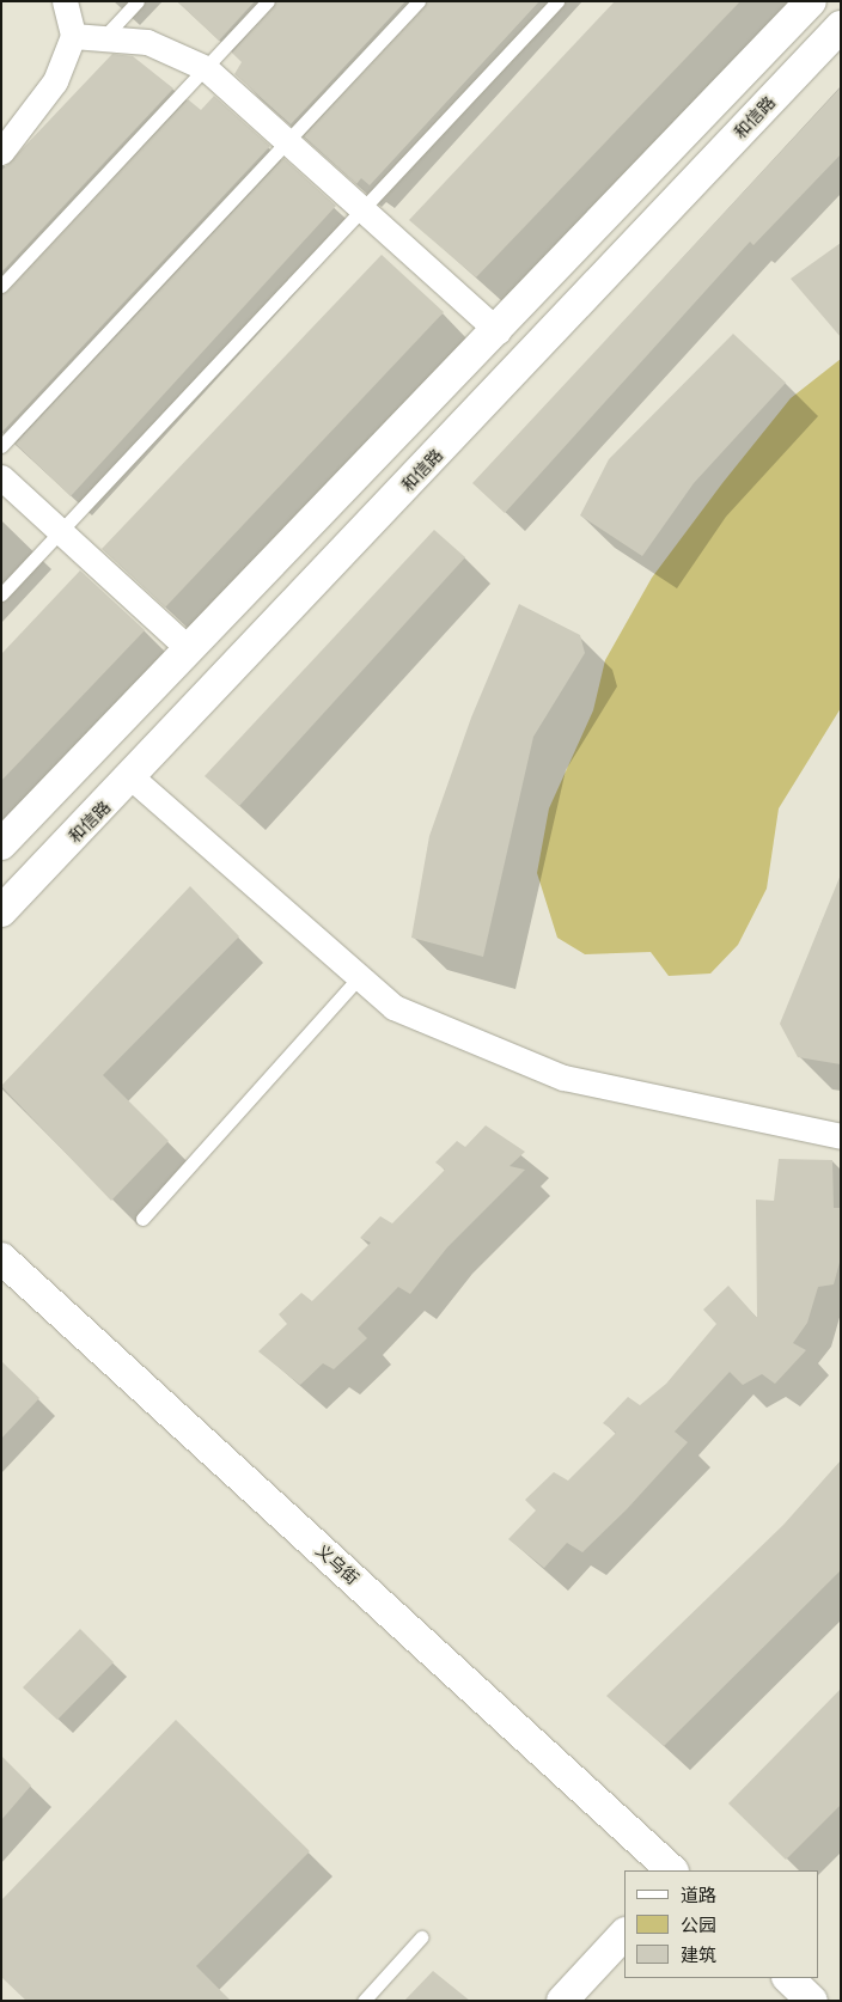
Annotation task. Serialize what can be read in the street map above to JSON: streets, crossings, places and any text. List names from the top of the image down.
{
  "streets": {
    "street": ["和信路", "义乌街"]
  },
  "legend": ["道路", "公园", "建筑"]
}
